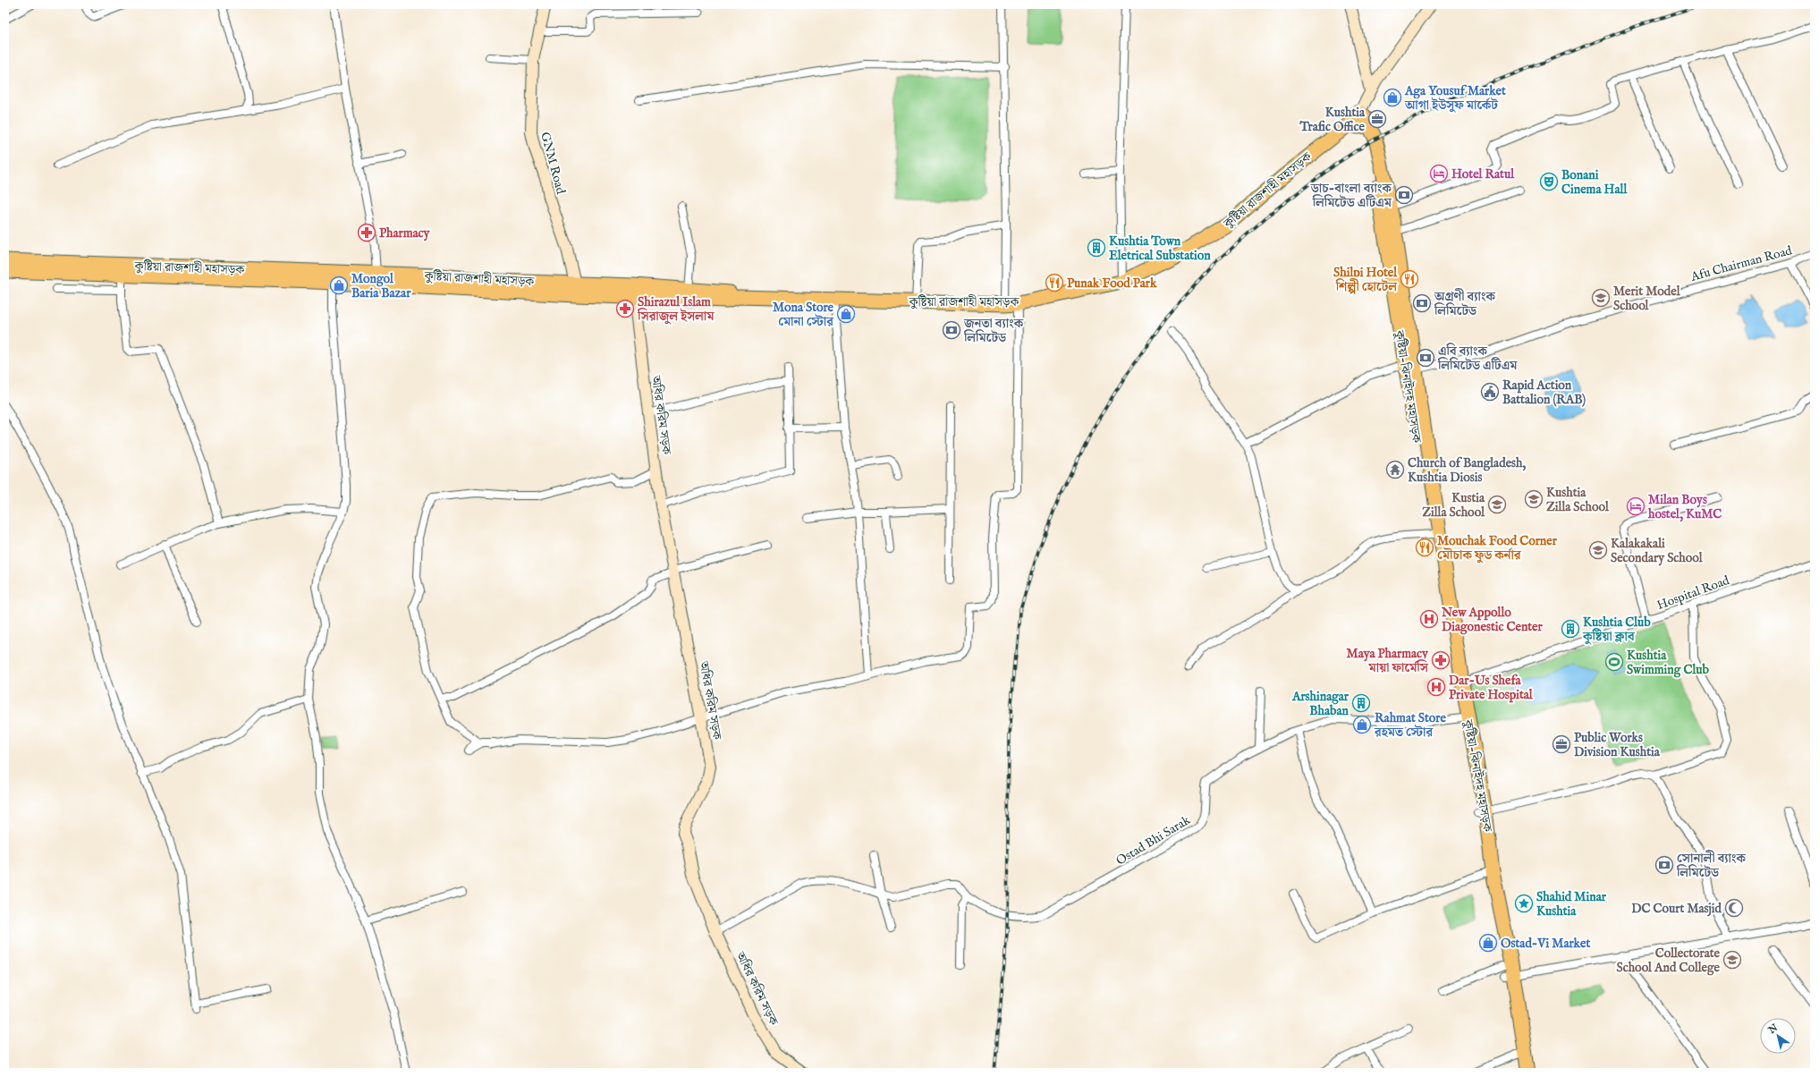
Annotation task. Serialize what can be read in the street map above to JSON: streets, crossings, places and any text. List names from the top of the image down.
{
  "streets": {
    "highway": ["কুষ্টিয়া রাজশাহী মহাসড়ক", "কুষ্টিয়া-ঝিনাইদহ মহাসড়ক"],
    "main road": ["GNM Road", "অধির করিম সড়ক"],
    "street": ["Afu Chairman Road", "Hospital Road", "Ostad Bhi Sarak"]
  },
  "crossings": [
    ["GNM Road", "কুষ্টিয়া রাজশাহী মহাসড়ক"],
    ["কুষ্টিয়া রাজশাহী মহাসড়ক", "কুষ্টিয়া-ঝিনাইদহ মহাসড়ক"],
    ["কুষ্টিয়া রাজশাহী মহাসড়ক", "অধির করিম সড়ক"],
    ["Afu Chairman Road", "কুষ্টিয়া-ঝিনাইদহ মহাসড়ক"],
    ["কুষ্টিয়া-ঝিনাইদহ মহাসড়ক", "Hospital Road"],
    ["কুষ্টিয়া-ঝিনাইদহ মহাসড়ক", "Ostad Bhi Sarak"]
  ],
  "places": {
    "shop": [
      "Aga Yousuf Market আগা ইউসুফ মার্কেট",
      "Mongol Baria Bazar",
      "Mona Store মোনা স্টোর",
      "Rahmat Store রহমত স্টোর",
      "Ostad-Vi Market"
    ],
    "office": ["Kushtia Trafic Office", "Public Works Division Kushtia"],
    "hotel": ["Hotel Ratul", "Milan Boys hostel, KuMC"],
    "theatre": ["Bonani Cinema Hall"],
    "bank": [
      "ডাচ-বাংলা ব্যাংক লিমিটেড এটিএম",
      "অগ্রণী ব্যাংক লিমিটেড",
      "জনতা ব্যাংক লিমিটেড",
      "এবি ব্যাংক লিমিটেড এটিএম",
      "সোনালী ব্যাংক লিমিটেড"
    ],
    "pharmacy": ["Pharmacy", "Shirazul Islam সিরাজুল ইসলাম", "Maya Pharmacy মায়া ফার্মেসি"],
    "building": ["Kushtia Town Eletrical Substation", "Kushtia Club কুষ্টিয়া ক্লাব", "Arshinagar Bhaban"],
    "restaurant": ["Shilpi Hotel শিল্পী হোটেল", "Punak Food Park", "Mouchak Food Corner মৌচাক ফুড কর্নার"],
    "school or university": [
      "Merit Model School",
      "Kushtia Zilla School",
      "Kustia Zilla School",
      "Kalakakali Secondary School",
      "Collectorate School And College"
    ],
    "public building": ["Rapid Action Battalion (RAB)"],
    "temple": ["Church of Bangladesh, Kushtia Diosis"],
    "hospital": ["New Appollo Diagonestic Center", "Dar-Us Shefa Private Hospital"],
    "sports": ["Kushtia Swimming Club"],
    "place": ["Shahid Minar Kushtia"],
    "mosque": ["DC Court Masjid"]
  },
  "north": "top left"
}
